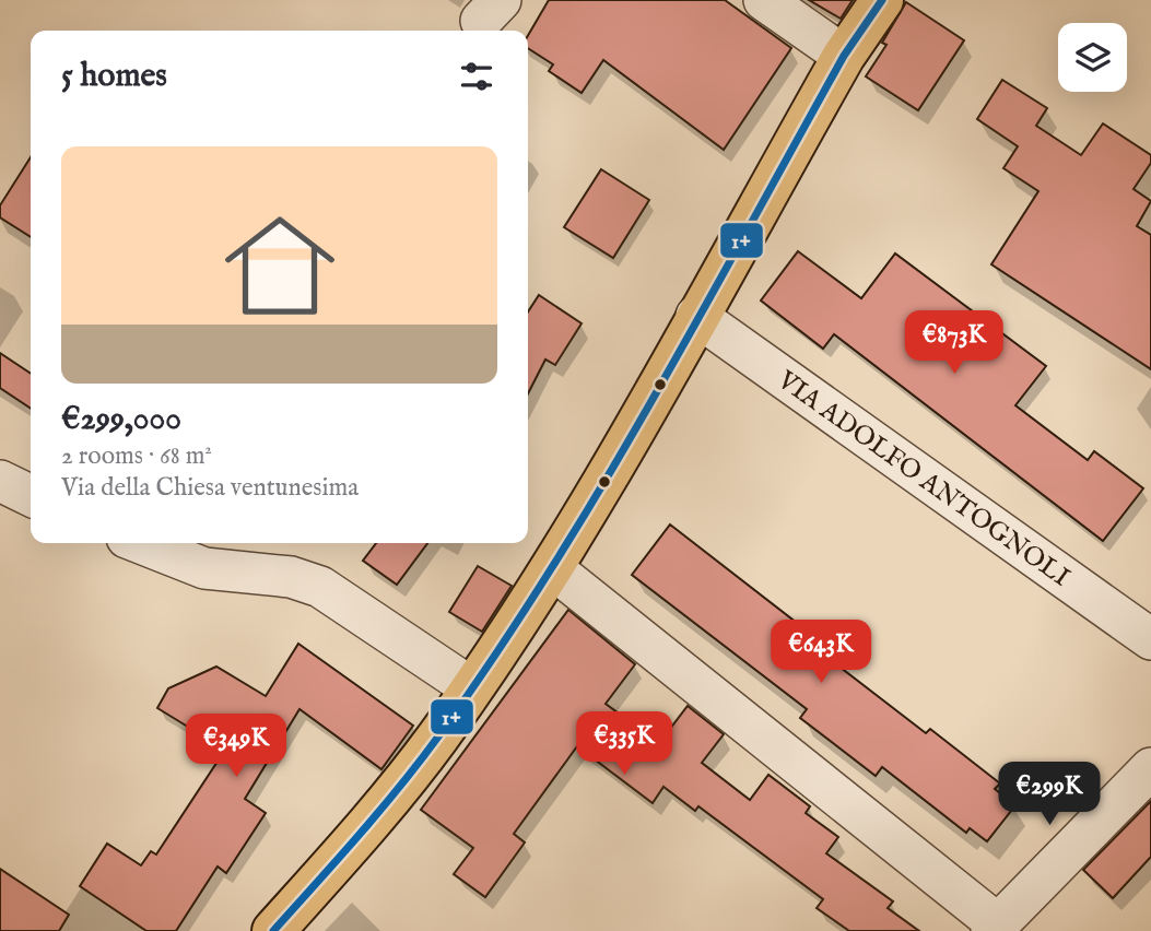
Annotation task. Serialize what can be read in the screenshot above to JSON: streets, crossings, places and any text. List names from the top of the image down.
{
  "streets": {
    "street": ["VIA ADOLFO ANTOGNOLI"]
  },
  "lines": ["transit line 1+"],
  "page": {
    "heading": "5 homes",
    "list": [
      {
        "name": "€299,000",
        "note": "2 rooms · 68 m² · Via della Chiesa ventunesima"
      }
    ],
    "price": [
      "€873K",
      "€643K",
      "€335K",
      "€349K",
      "€299K"
    ]
  }
}
